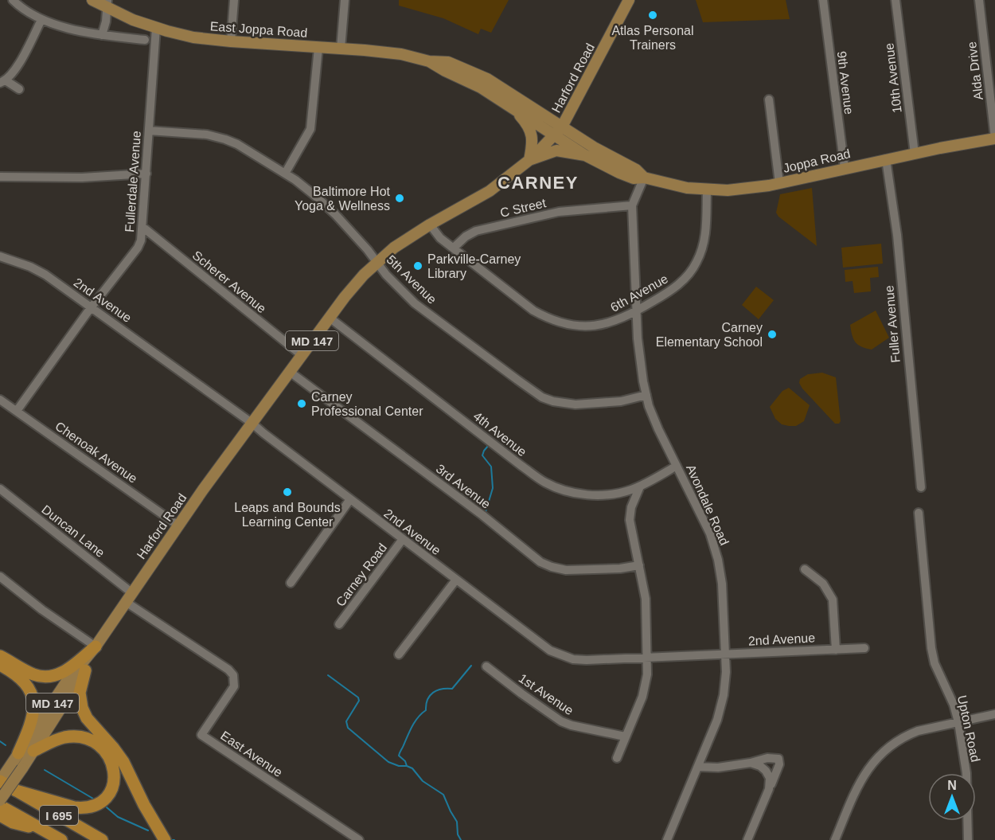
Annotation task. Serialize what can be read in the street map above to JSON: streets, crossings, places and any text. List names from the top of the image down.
{
  "streets": {
    "highway": ["I 695"],
    "main road": [
      "East Joppa Road",
      "Harford Road",
      "Joppa Road",
      "MD 147"
    ],
    "street": [
      "Alda Drive",
      "10th Avenue",
      "9th Avenue",
      "Fullerdale Avenue",
      "C Street",
      "5th Avenue",
      "Scherer Avenue",
      "6th Avenue",
      "2nd Avenue",
      "Fuller Avenue",
      "4th Avenue",
      "Chenoak Avenue",
      "3rd Avenue",
      "Avondale Road",
      "Duncan Lane",
      "Carney Road",
      "1st Avenue",
      "Upton Road",
      "East Avenue"
    ]
  },
  "crossings": [
    ["East Joppa Road", "Harford Road"],
    ["East Joppa Road", "Joppa Road"],
    ["East Joppa Road", "Fullerdale Avenue"],
    ["Alda Drive", "Joppa Road"],
    ["Harford Road", "Joppa Road"],
    ["Harford Road", "2nd Avenue"],
    ["Harford Road", "MD 147"],
    ["Harford Road", "Chenoak Avenue"],
    ["Harford Road", "Duncan Lane"],
    ["Harford Road", "East Avenue"],
    ["Harford Road", "I 695"],
    ["10th Avenue", "Joppa Road"],
    ["9th Avenue", "Joppa Road"],
    ["Joppa Road", "6th Avenue"],
    ["Joppa Road", "Fuller Avenue"],
    ["Joppa Road", "Avondale Road"],
    ["Fullerdale Avenue", "5th Avenue"],
    ["Fullerdale Avenue", "Scherer Avenue"],
    ["Fullerdale Avenue", "2nd Avenue"],
    ["Fullerdale Avenue", "Chenoak Avenue"],
    ["C Street", "6th Avenue"],
    ["C Street", "Avondale Road"],
    ["5th Avenue", "MD 147"],
    ["5th Avenue", "Avondale Road"],
    ["Scherer Avenue", "MD 147"],
    ["6th Avenue", "MD 147"],
    ["6th Avenue", "Avondale Road"],
    ["2nd Avenue", "MD 147"],
    ["2nd Avenue", "Avondale Road"],
    ["2nd Avenue", "Carney Road"],
    ["MD 147", "4th Avenue"],
    ["MD 147", "3rd Avenue"],
    ["4th Avenue", "Avondale Road"],
    ["Duncan Lane", "East Avenue"]
  ],
  "districts": ["CARNEY"],
  "places": [
    "Atlas Personal Trainers",
    "Baltimore Hot Yoga & Wellness",
    "Parkville-Carney Library",
    "Carney Elementary School",
    "Carney Professional Center",
    "Leaps and Bounds Learning Center"
  ],
  "north": "top"
}
